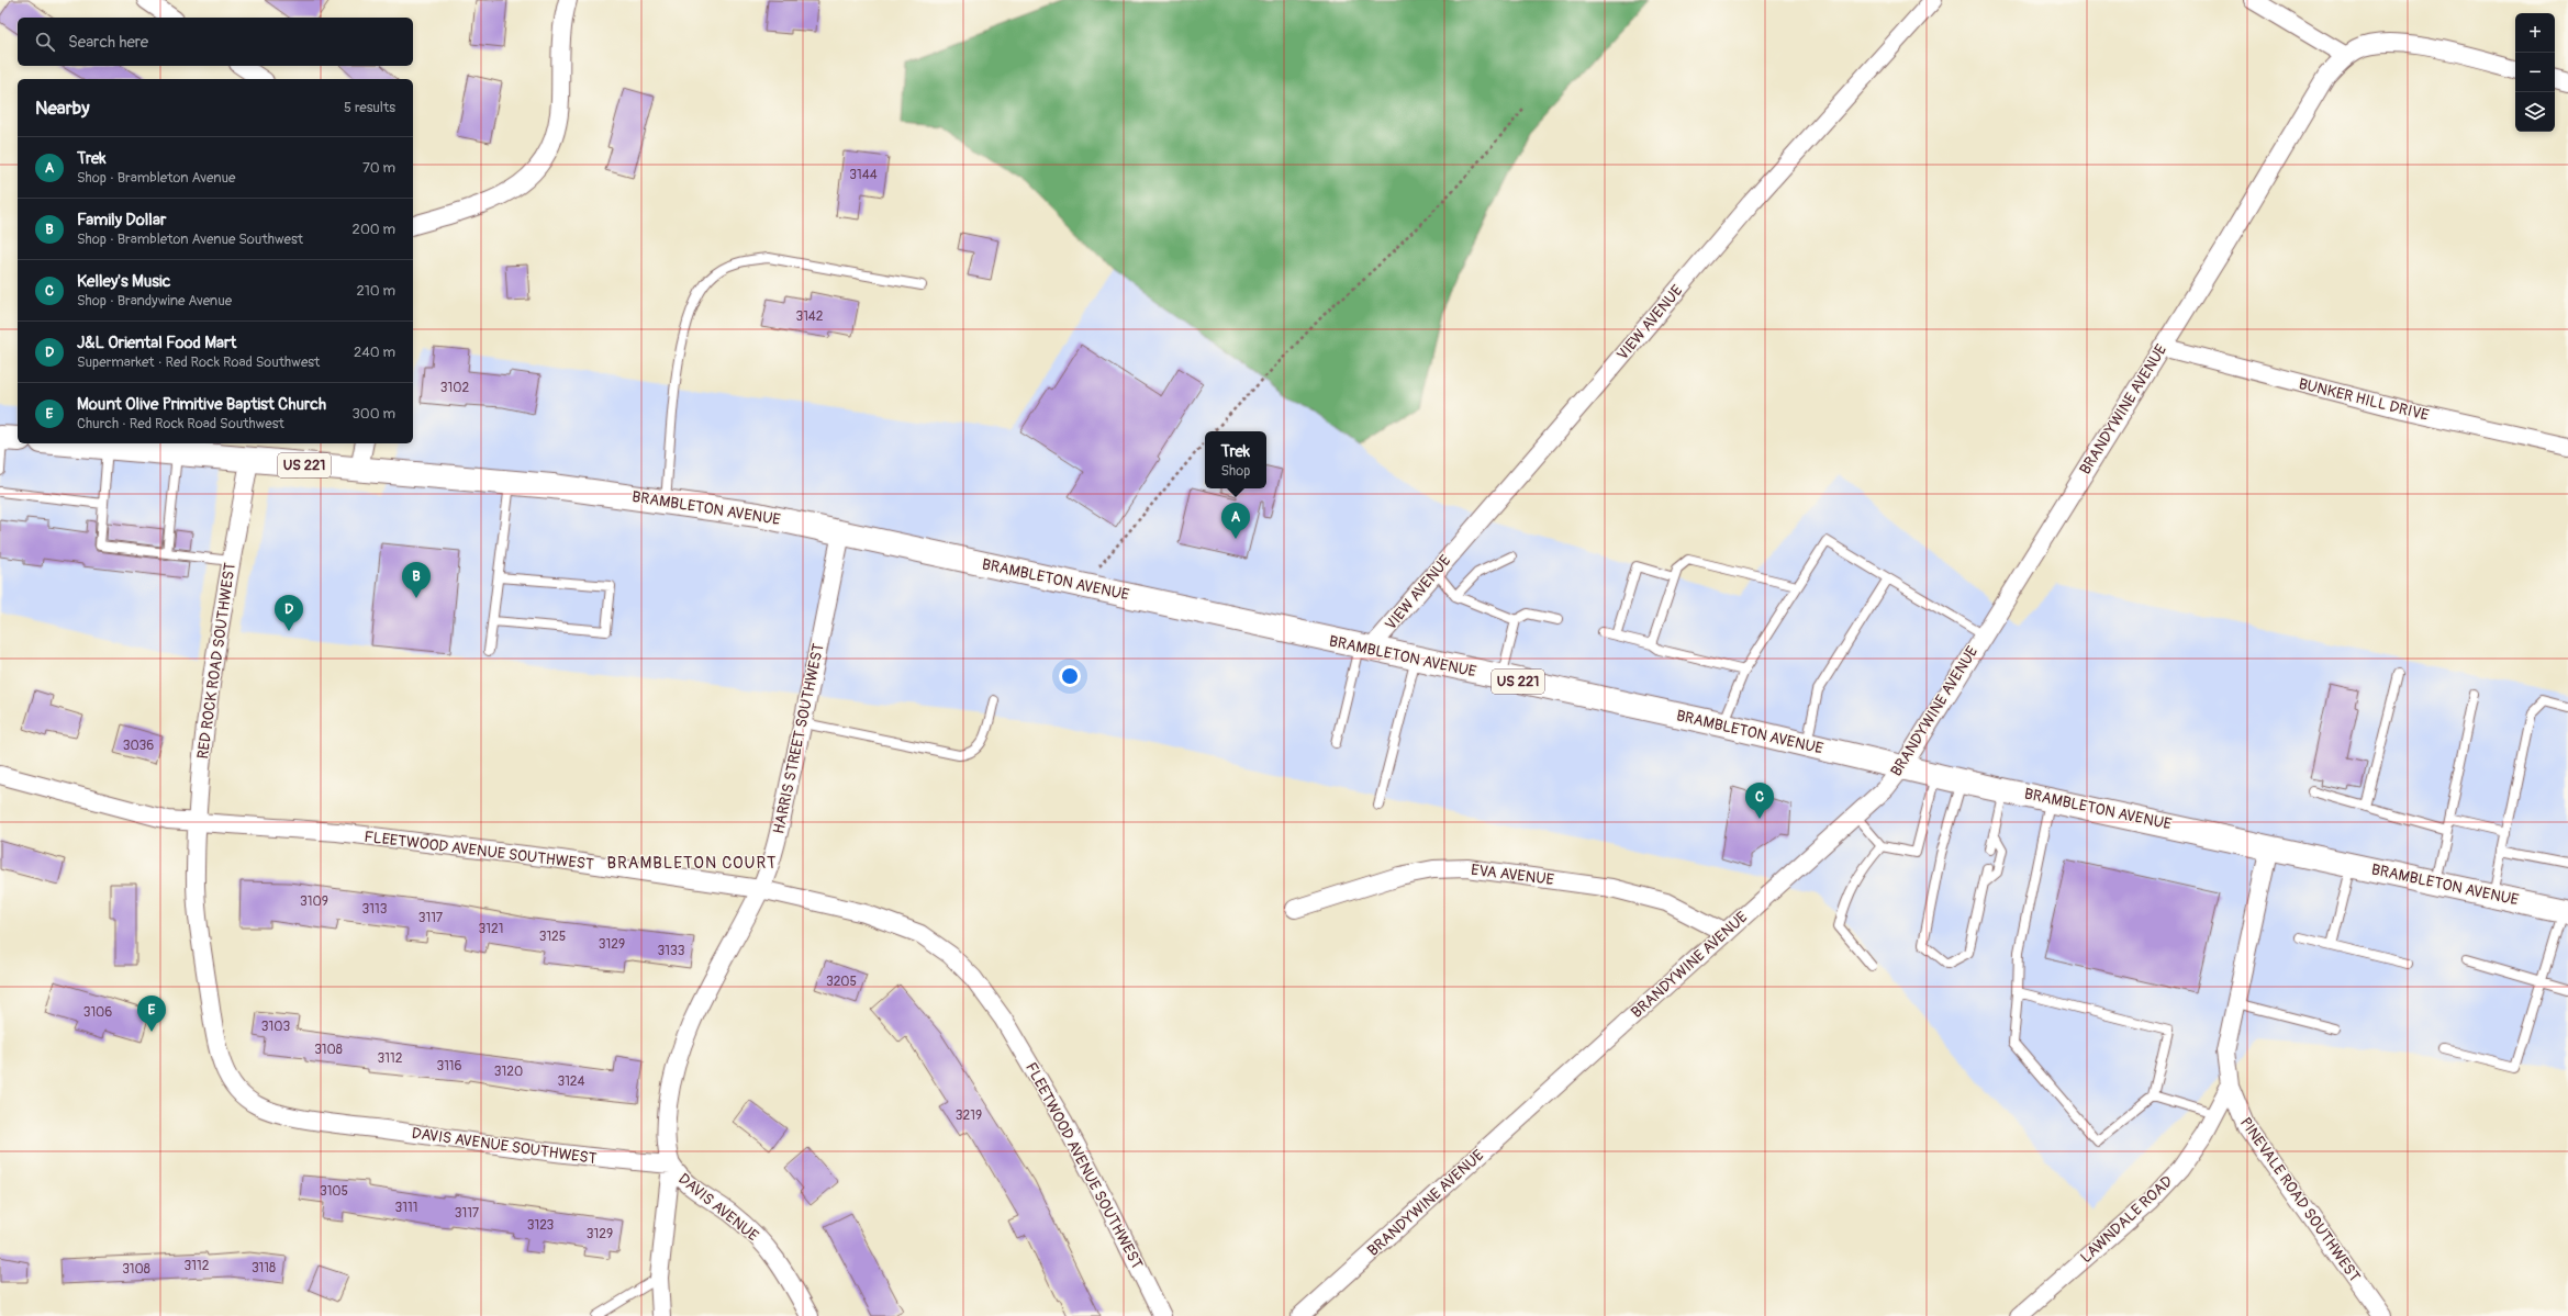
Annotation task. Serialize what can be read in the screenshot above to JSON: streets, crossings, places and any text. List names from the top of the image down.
{
  "streets": {
    "main road": ["US 221", "BRAMBLETON AVENUE"],
    "street": [
      "VIEW AVENUE",
      "BUNKER HILL DRIVE",
      "BRANDYWINE AVENUE",
      "RED ROCK ROAD SOUTHWEST",
      "HARRIS STREET SOUTHWEST",
      "FLEETWOOD AVENUE SOUTHWEST",
      "EVA AVENUE",
      "DAVIS AVENUE SOUTHWEST",
      "PINEVALE ROAD SOUTHWEST",
      "DAVIS AVENUE",
      "LAWNDALE ROAD"
    ]
  },
  "crossings": [
    ["VIEW AVENUE", "BRAMBLETON AVENUE"],
    ["BUNKER HILL DRIVE", "BRANDYWINE AVENUE"],
    ["BRANDYWINE AVENUE", "BRAMBLETON AVENUE"],
    ["BRANDYWINE AVENUE", "EVA AVENUE"],
    ["US 221", "BRAMBLETON AVENUE"],
    ["US 221", "RED ROCK ROAD SOUTHWEST"],
    ["BRAMBLETON AVENUE", "HARRIS STREET SOUTHWEST"],
    ["BRAMBLETON AVENUE", "PINEVALE ROAD SOUTHWEST"],
    ["RED ROCK ROAD SOUTHWEST", "FLEETWOOD AVENUE SOUTHWEST"],
    ["RED ROCK ROAD SOUTHWEST", "DAVIS AVENUE SOUTHWEST"],
    ["HARRIS STREET SOUTHWEST", "FLEETWOOD AVENUE SOUTHWEST"],
    ["HARRIS STREET SOUTHWEST", "DAVIS AVENUE SOUTHWEST"],
    ["HARRIS STREET SOUTHWEST", "DAVIS AVENUE"],
    ["DAVIS AVENUE SOUTHWEST", "DAVIS AVENUE"],
    ["PINEVALE ROAD SOUTHWEST", "LAWNDALE ROAD"]
  ],
  "districts": ["BRAMBLETON COURT"],
  "house_numbers": [
    "3144",
    "3142",
    "3102",
    "3036",
    "3109",
    "3113",
    "3117",
    "3121",
    "3125",
    "3129",
    "3133",
    "3205",
    "3106",
    "3103",
    "3108",
    "3112",
    "3116",
    "3120",
    "3124",
    "3219",
    "3105",
    "3111",
    "3117",
    "3123",
    "3129",
    "3112",
    "3118",
    "3108"
  ],
  "page": {
    "map_buttons": ["+", "−"],
    "search": "Search here",
    "heading": ["Nearby", "5 results"],
    "list": [
      {
        "mark": "A",
        "name": "Trek",
        "note": "Shop · Brambleton Avenue",
        "value": "70 m"
      },
      {
        "mark": "B",
        "name": "Family Dollar",
        "note": "Shop · Brambleton Avenue Southwest",
        "value": "200 m"
      },
      {
        "mark": "C",
        "name": "Kelley's Music",
        "note": "Shop · Brandywine Avenue",
        "value": "210 m"
      },
      {
        "mark": "D",
        "name": "J&L Oriental Food Mart",
        "note": "Supermarket · Red Rock Road Southwest",
        "value": "240 m"
      },
      {
        "mark": "E",
        "name": "Mount Olive Primitive Baptist Church",
        "note": "Church · Red Rock Road Southwest",
        "value": "300 m"
      }
    ],
    "popup": ["Trek", "Shop"],
    "pins": [
      "A",
      "B",
      "D",
      "C",
      "E"
    ]
  }
}
